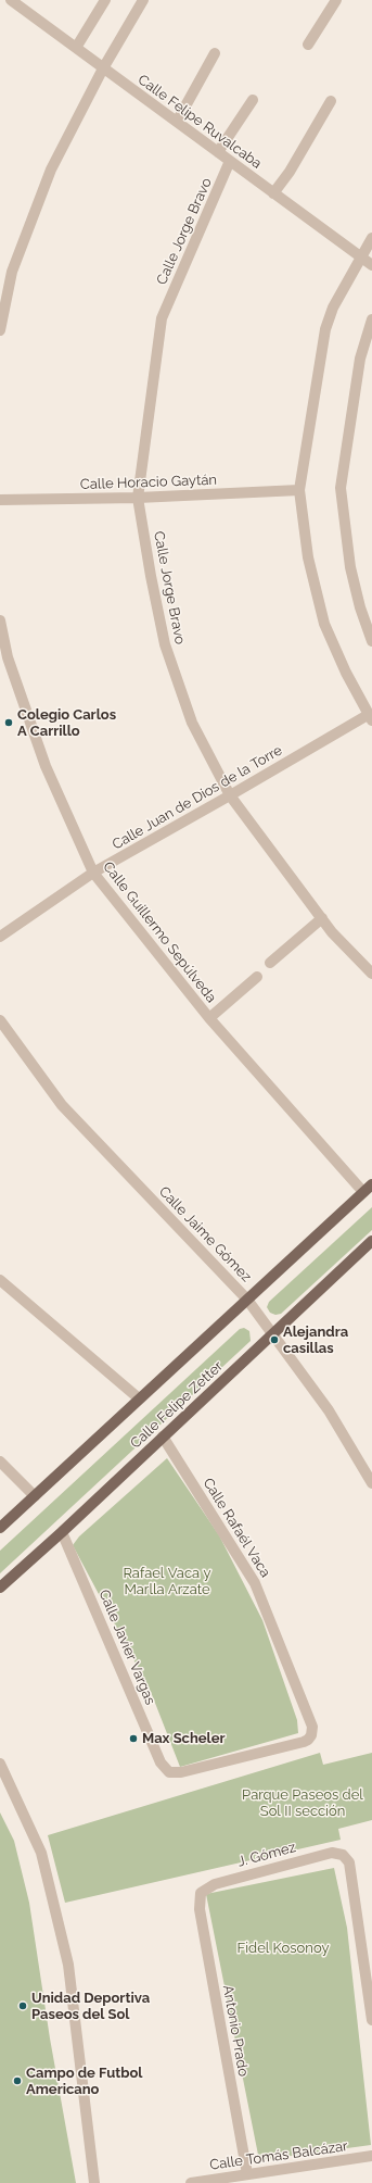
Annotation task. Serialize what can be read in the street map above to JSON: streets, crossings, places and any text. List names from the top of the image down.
{
  "streets": {
    "main road": ["Calle Felipe Zetter"],
    "street": [
      "Calle Felipe Ruvalcaba",
      "Calle Jorge Bravo",
      "Calle Horacio Gaytán",
      "Calle Juan de Dios de la Torre",
      "Calle Guillermo Sepúlveda",
      "Calle Jaime Gómez",
      "Calle Rafaél Vaca",
      "Calle Javier Vargas",
      "J. Gómez",
      "Antonio Prado",
      "Calle Tomás Balcázar"
    ]
  },
  "crossings": [
    ["Calle Felipe Ruvalcaba", "Calle Jorge Bravo"],
    ["Calle Jorge Bravo", "Calle Horacio Gaytán"],
    ["Calle Jorge Bravo", "Calle Juan de Dios de la Torre"],
    ["Calle Juan de Dios de la Torre", "Calle Guillermo Sepúlveda"],
    ["Calle Jaime Gómez", "Calle Felipe Zetter"],
    ["Calle Felipe Zetter", "Calle Rafaél Vaca"],
    ["Calle Felipe Zetter", "Calle Javier Vargas"],
    ["Calle Rafaél Vaca", "Calle Javier Vargas"],
    ["J. Gómez", "Antonio Prado"],
    ["Antonio Prado", "Calle Tomás Balcázar"]
  ],
  "parks": ["Rafael Vaca y Marlla Arzate", "Parque Paseos del Sol II sección", "Fidel Kosonoy"],
  "places": [
    "Colegio Carlos A Carrillo",
    "Alejandra casillas",
    "Max Scheler",
    "Unidad Deportiva Paseos del Sol",
    "Campo de Futbol Americano"
  ]
}
